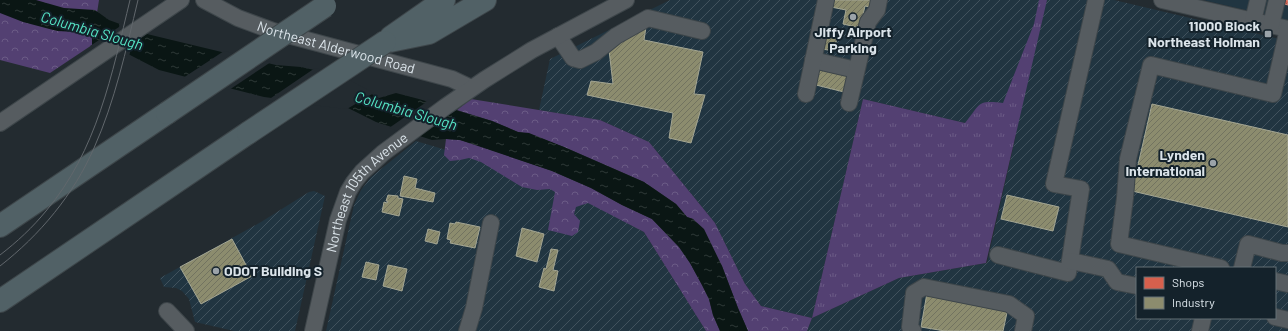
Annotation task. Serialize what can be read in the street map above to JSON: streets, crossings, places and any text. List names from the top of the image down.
{
  "streets": {
    "street": ["Northeast Alderwood Road", "Northeast 105th Avenue"]
  },
  "crossings": [
    ["Northeast Alderwood Road", "Northeast 105th Avenue"]
  ],
  "water": ["Columbia Slough"],
  "places": {
    "other": ["Jiffy Airport Parking", "Lynden International", "ODOT Building S"],
    "transit": ["11000 Block Northeast Holman"]
  },
  "legend": ["Shops", "Industry"]
}
